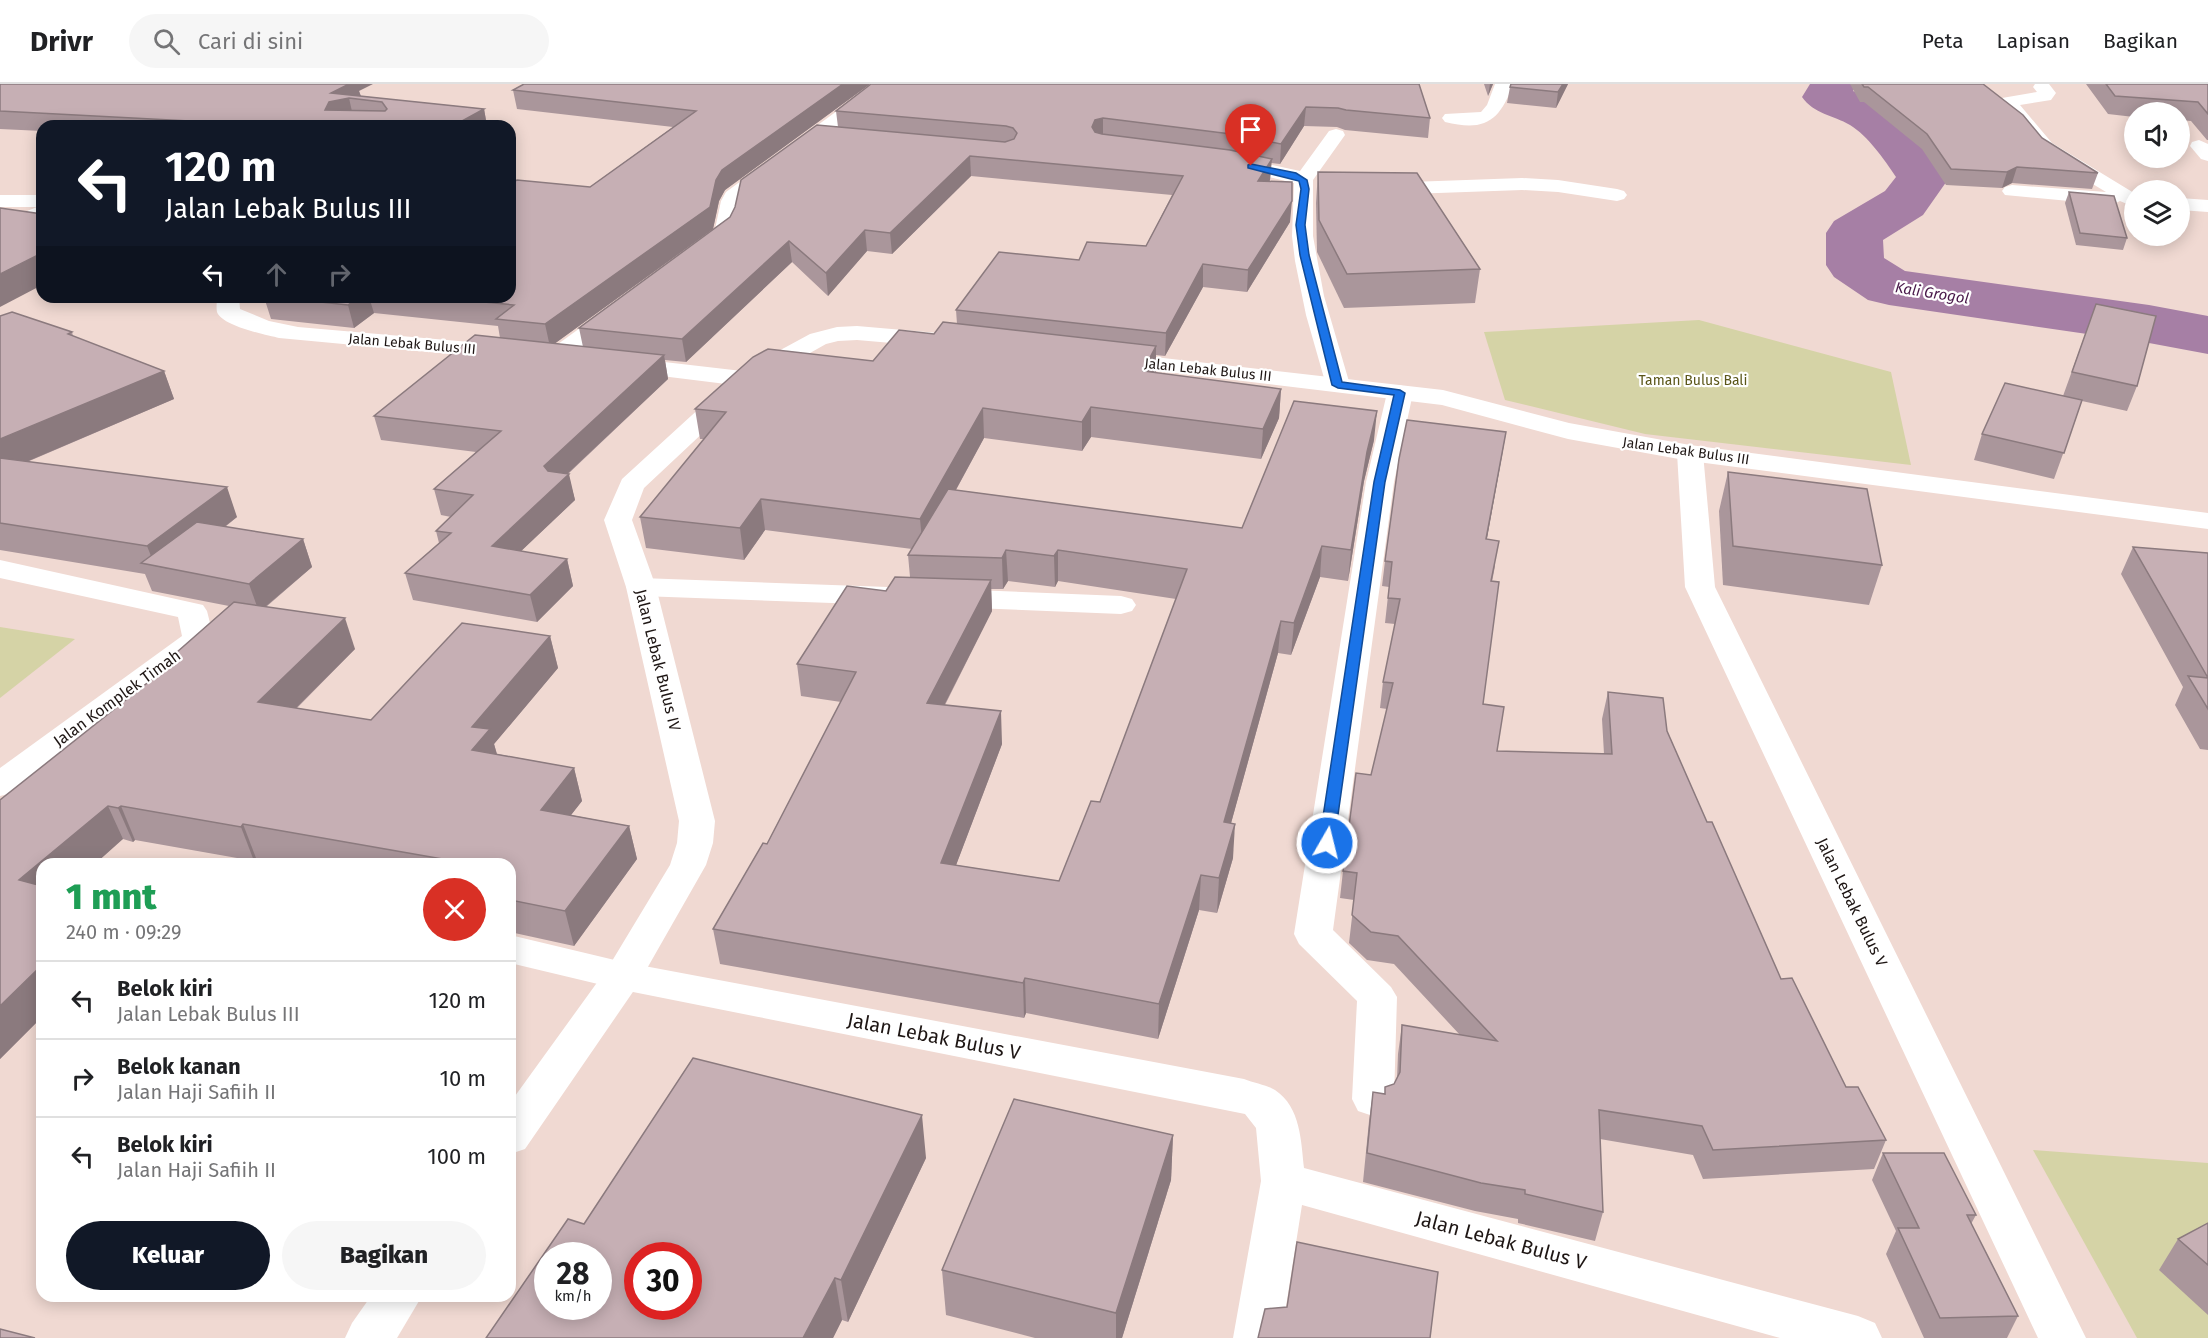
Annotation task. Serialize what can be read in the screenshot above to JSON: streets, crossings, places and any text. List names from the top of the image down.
{
  "streets": {
    "street": [
      "Jalan Lebak Bulus III",
      "Jalan Lebak Bulus IV",
      "Jalan Komplek Timah",
      "Jalan Lebak Bulus V"
    ]
  },
  "crossings": [
    ["Jalan Lebak Bulus III", "Jalan Lebak Bulus IV"],
    ["Jalan Lebak Bulus III", "Jalan Lebak Bulus V"],
    ["Jalan Lebak Bulus IV", "Jalan Lebak Bulus V"]
  ],
  "water": ["Kali Grogol"],
  "parks": ["Taman Bulus Bali"],
  "page": {
    "header": "Drivr",
    "search": "Cari di sini",
    "nav": ["Peta", "Lapisan", "Bagikan"],
    "turn": ["120 m", "Jalan Lebak Bulus III"],
    "heading": ["1 mnt", "240 m · 09:29"],
    "list": [
      {
        "name": "Belok kiri",
        "note": "Jalan Lebak Bulus III",
        "value": "120 m"
      },
      {
        "name": "Belok kanan",
        "note": "Jalan Haji Safiih II",
        "value": "10 m"
      },
      {
        "name": "Belok kiri",
        "note": "Jalan Haji Safiih II",
        "value": "100 m"
      }
    ],
    "buttons": ["Keluar", "Bagikan"],
    "speed": "28 km/h",
    "limit": "30"
  }
}
